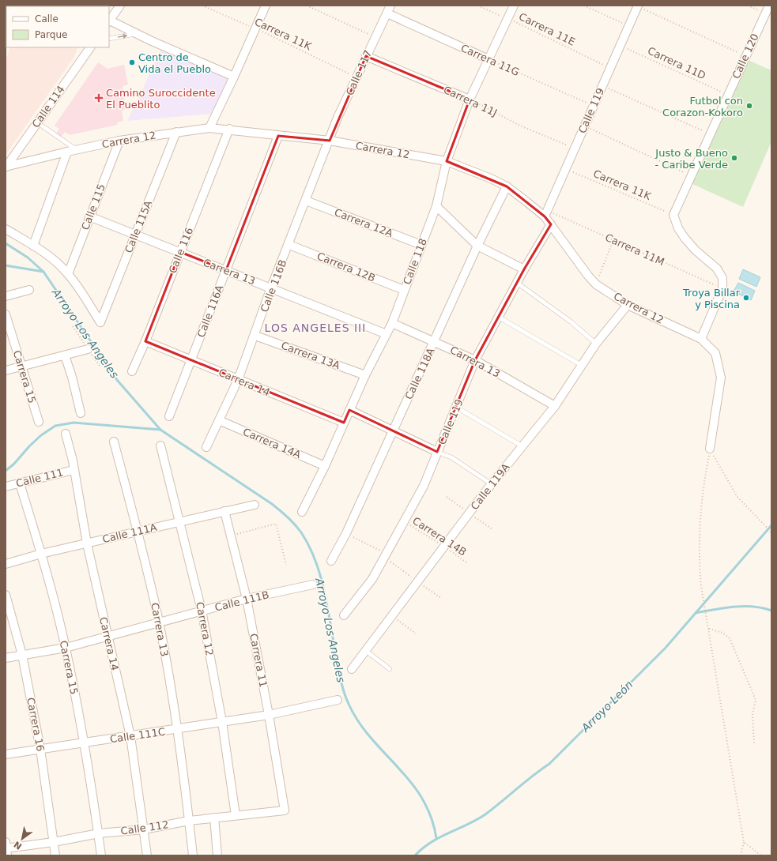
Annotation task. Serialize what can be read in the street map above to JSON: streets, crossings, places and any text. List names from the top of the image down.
{
  "streets": {
    "street": [
      "Calle 120",
      "Carrera 11G",
      "Calle 117",
      "Carrera 11J",
      "Calle 114",
      "Calle 119",
      "Carrera 12",
      "Calle 115",
      "Carrera 12A",
      "Calle 115A",
      "Calle 116",
      "Calle 118",
      "Carrera 12B",
      "Carrera 13",
      "Calle 116B",
      "Calle 116A",
      "Carrera 13A",
      "Calle 118A",
      "Carrera 15",
      "Carrera 14",
      "Carrera 14A",
      "Calle 111",
      "Calle 119A",
      "Calle 111A",
      "Calle 111B",
      "Carrera 11",
      "Carrera 16",
      "Calle 111C",
      "Calle 112"
    ],
    "path": [
      "Carrera 11E",
      "Carrera 11K",
      "Carrera 11D",
      "Carrera 11M",
      "Carrera 14B"
    ]
  },
  "crossings": [
    ["Carrera 11E", "Calle 119"],
    ["Carrera 11E", "Calle 118"],
    ["Carrera 11K", "Calle 120"],
    ["Carrera 11K", "Calle 117"],
    ["Carrera 11K", "Calle 119"],
    ["Calle 120", "Carrera 11D"],
    ["Carrera 11G", "Calle 117"],
    ["Carrera 11G", "Calle 119"],
    ["Carrera 11G", "Calle 118"],
    ["Carrera 11D", "Calle 119"],
    ["Calle 117", "Carrera 11J"],
    ["Calle 117", "Carrera 12"],
    ["Calle 117", "Calle 116B"],
    ["Carrera 11J", "Calle 119"],
    ["Carrera 11J", "Calle 118"],
    ["Calle 114", "Carrera 12"],
    ["Calle 119", "Carrera 12"],
    ["Calle 119", "Carrera 11M"],
    ["Calle 119", "Carrera 13"],
    ["Calle 119", "Carrera 14B"],
    ["Carrera 12", "Calle 115"],
    ["Carrera 12", "Calle 115A"],
    ["Carrera 12", "Carrera 11M"],
    ["Carrera 12", "Calle 116"],
    ["Carrera 12", "Calle 118"],
    ["Carrera 12", "Calle 116B"],
    ["Carrera 12", "Calle 116A"],
    ["Carrera 12", "Calle 118A"],
    ["Carrera 12", "Calle 119A"],
    ["Carrera 12", "Calle 111A"],
    ["Carrera 12", "Calle 111B"],
    ["Carrera 12", "Calle 111C"],
    ["Carrera 12", "Calle 112"],
    ["Calle 115", "Calle 115A"],
    ["Calle 115", "Carrera 13"],
    ["Carrera 12A", "Calle 118"],
    ["Carrera 12A", "Calle 116B"],
    ["Calle 115A", "Carrera 13"],
    ["Calle 116", "Carrera 13"],
    ["Calle 116", "Carrera 14"],
    ["Calle 118", "Carrera 12B"],
    ["Calle 118", "Carrera 13"],
    ["Calle 118", "Carrera 13A"],
    ["Calle 118", "Carrera 14"],
    ["Calle 118", "Carrera 14A"],
    ["Carrera 12B", "Calle 116B"],
    ["Carrera 13", "Calle 116B"],
    ["Carrera 13", "Calle 116A"],
    ["Carrera 13", "Calle 118A"],
    ["Carrera 13", "Calle 119A"],
    ["Carrera 13", "Calle 111A"],
    ["Carrera 13", "Calle 111B"],
    ["Carrera 13", "Calle 111C"],
    ["Carrera 13", "Calle 112"],
    ["Calle 116B", "Carrera 13A"],
    ["Calle 116B", "Carrera 14"],
    ["Calle 116B", "Carrera 14A"],
    ["Calle 116A", "Carrera 14"],
    ["Carrera 15", "Calle 111"],
    ["Carrera 15", "Calle 111A"],
    ["Carrera 15", "Calle 111B"],
    ["Carrera 15", "Calle 111C"],
    ["Carrera 15", "Calle 112"],
    ["Carrera 14", "Calle 111"],
    ["Carrera 14", "Calle 111A"],
    ["Carrera 14", "Calle 111B"],
    ["Carrera 14", "Calle 111C"],
    ["Carrera 14", "Calle 112"],
    ["Calle 119A", "Carrera 14B"],
    ["Calle 111A", "Carrera 11"],
    ["Calle 111B", "Carrera 11"],
    ["Calle 111B", "Carrera 16"],
    ["Carrera 11", "Calle 111C"],
    ["Carrera 11", "Calle 112"],
    ["Carrera 16", "Calle 111C"],
    ["Carrera 16", "Calle 112"]
  ],
  "districts": ["LOS ANGELES III"],
  "water": ["Arroyo Los Angeles", "Arroyo León"],
  "places": {
    "other": [
      "Centro de Vida el Pueblo",
      "Futbol con Corazon-Kokoro",
      "Justo & Bueno - Caribe Verde",
      "Troya Billar y Piscina"
    ],
    "health": ["Camino Suroccidente El Pueblito"]
  },
  "legend": ["Calle", "Parque"],
  "north": "bottom left"
}
